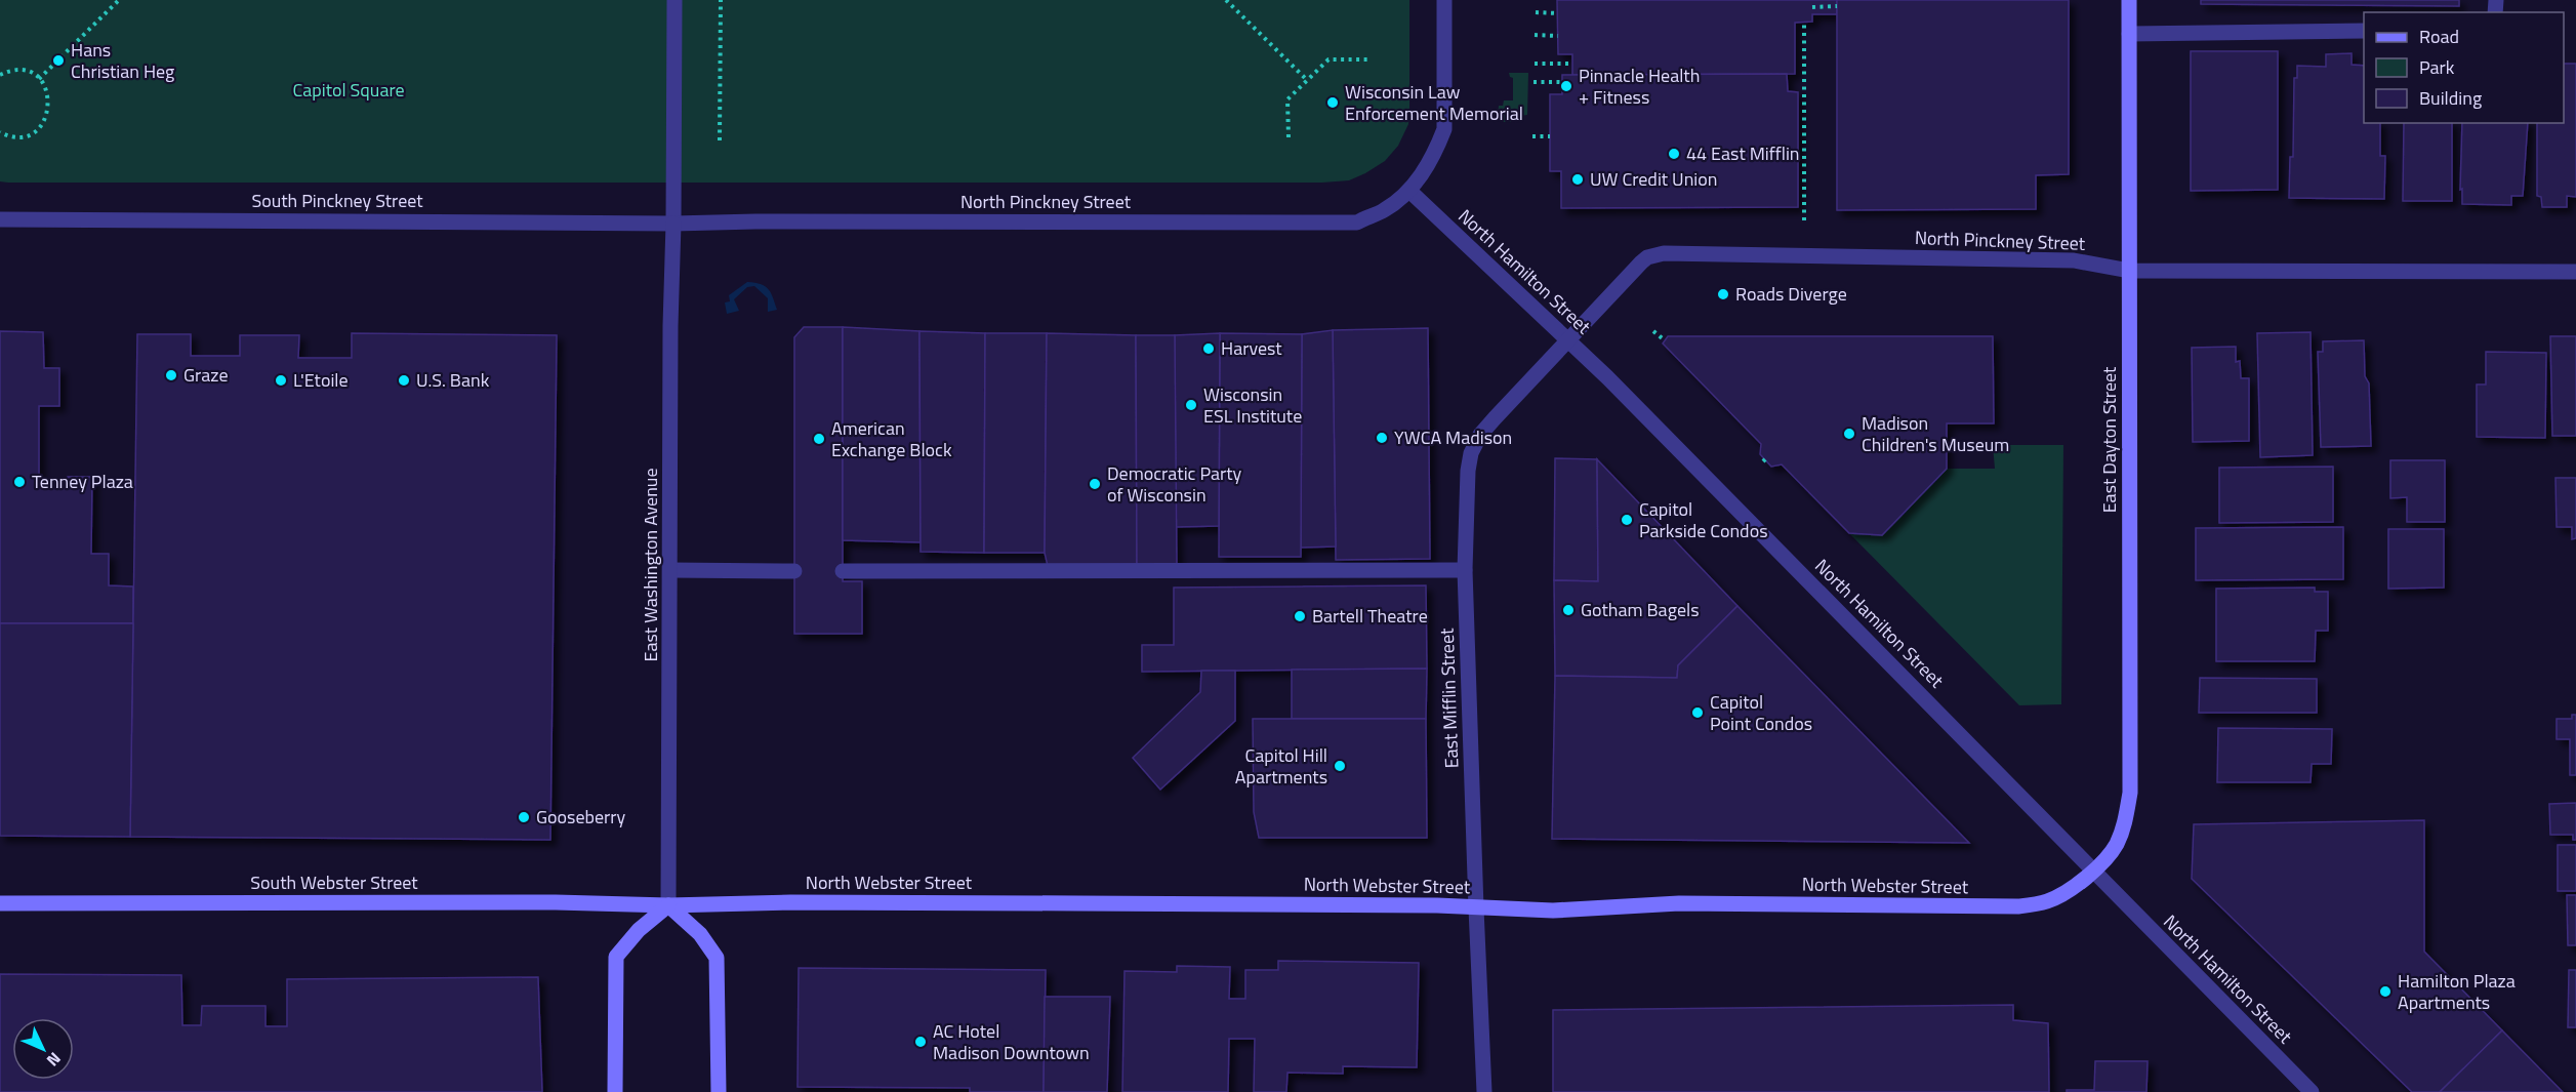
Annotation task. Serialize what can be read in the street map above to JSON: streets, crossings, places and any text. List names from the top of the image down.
{
  "streets": {
    "street": [
      "South Pinckney Street",
      "North Pinckney Street",
      "North Hamilton Street",
      "East Dayton Street",
      "East Washington Avenue",
      "East Mifflin Street",
      "South Webster Street",
      "North Webster Street"
    ]
  },
  "crossings": [
    ["South Pinckney Street", "North Pinckney Street"],
    ["South Pinckney Street", "East Washington Avenue"],
    ["North Pinckney Street", "North Hamilton Street"],
    ["North Pinckney Street", "East Dayton Street"],
    ["North Pinckney Street", "East Washington Avenue"],
    ["North Pinckney Street", "East Mifflin Street"],
    ["North Hamilton Street", "East Dayton Street"],
    ["North Hamilton Street", "East Mifflin Street"],
    ["North Hamilton Street", "North Webster Street"],
    ["East Dayton Street", "North Webster Street"],
    ["East Washington Avenue", "South Webster Street"],
    ["East Washington Avenue", "North Webster Street"],
    ["East Mifflin Street", "North Webster Street"],
    ["South Webster Street", "North Webster Street"]
  ],
  "parks": ["Capitol Square"],
  "places": [
    "Hans Christian Heg",
    "Pinnacle Health + Fitness",
    "Wisconsin Law Enforcement Memorial",
    "44 East Mifflin",
    "UW Credit Union",
    "Roads Diverge",
    "Harvest",
    "Graze",
    "L'Etoile",
    "U.S. Bank",
    "Wisconsin ESL Institute",
    "Madison Children's Museum",
    "YWCA Madison",
    "American Exchange Block",
    "Tenney Plaza",
    "Democratic Party of Wisconsin",
    "Capitol Parkside Condos",
    "Gotham Bagels",
    "Bartell Theatre",
    "Capitol Point Condos",
    "Capitol Hill Apartments",
    "Gooseberry",
    "Hamilton Plaza Apartments",
    "AC Hotel Madison Downtown"
  ],
  "legend": ["Road", "Park", "Building"],
  "north": "bottom right"
}
